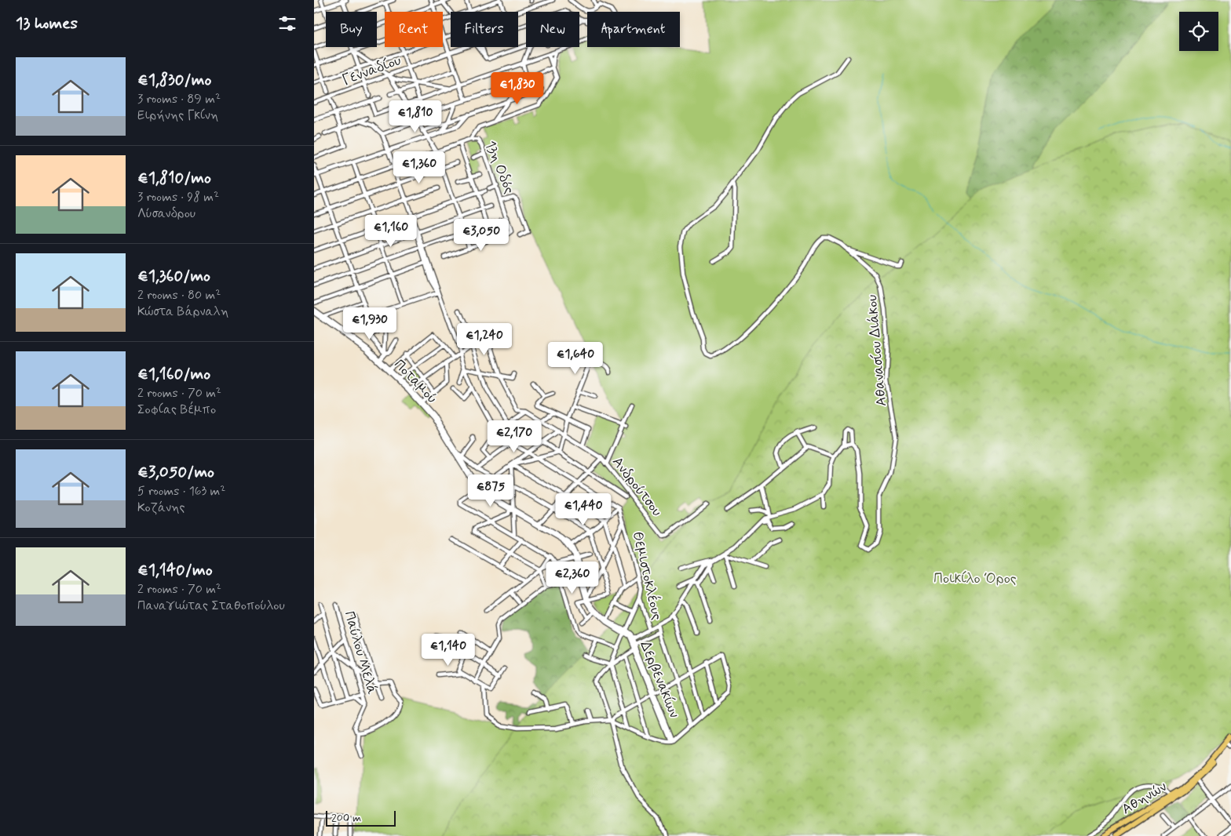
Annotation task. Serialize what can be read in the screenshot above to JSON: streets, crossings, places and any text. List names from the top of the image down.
{
  "streets": {
    "highway": ["Αθηνών"],
    "street": [
      "Γενναδίου",
      "13η Οδός",
      "Αθανασίου Διάκου",
      "Ποταμού",
      "Ανδρούτσου",
      "Θεμιστοκλέους",
      "Παύλου Μελά",
      "Δερβενακίων"
    ]
  },
  "crossings": [
    ["Ποταμού", "Δερβενακίων"]
  ],
  "parks": ["Ποικίλο Όρος"],
  "scale_bar": "200 m",
  "page": {
    "heading": "13 homes",
    "chip": [
      "Buy",
      "Rent",
      "Filters",
      "New",
      "Apartment"
    ],
    "list": [
      {
        "name": "€1,830/mo",
        "note": "3 rooms · 89 m² · Ειρήνης Γκίνη"
      },
      {
        "name": "€1,810/mo",
        "note": "3 rooms · 98 m² · Λύσανδρου"
      },
      {
        "name": "€1,360/mo",
        "note": "2 rooms · 80 m² · Κώστα Βάρναλη"
      },
      {
        "name": "€1,160/mo",
        "note": "2 rooms · 70 m² · Σοφίας Βέμπο"
      },
      {
        "name": "€3,050/mo",
        "note": "5 rooms · 163 m² · Κοζάνης"
      },
      {
        "name": "€1,140/mo",
        "note": "2 rooms · 70 m² · Παναγιώτας Σταθοπούλου"
      }
    ],
    "price": [
      "€1,830",
      "€1,810",
      "€1,360",
      "€1,160",
      "€3,050",
      "€1,930",
      "€1,240",
      "€1,640",
      "€2,170",
      "€875",
      "€1,440",
      "€2,360",
      "€1,140"
    ],
    "scale": "200 m"
  }
}
